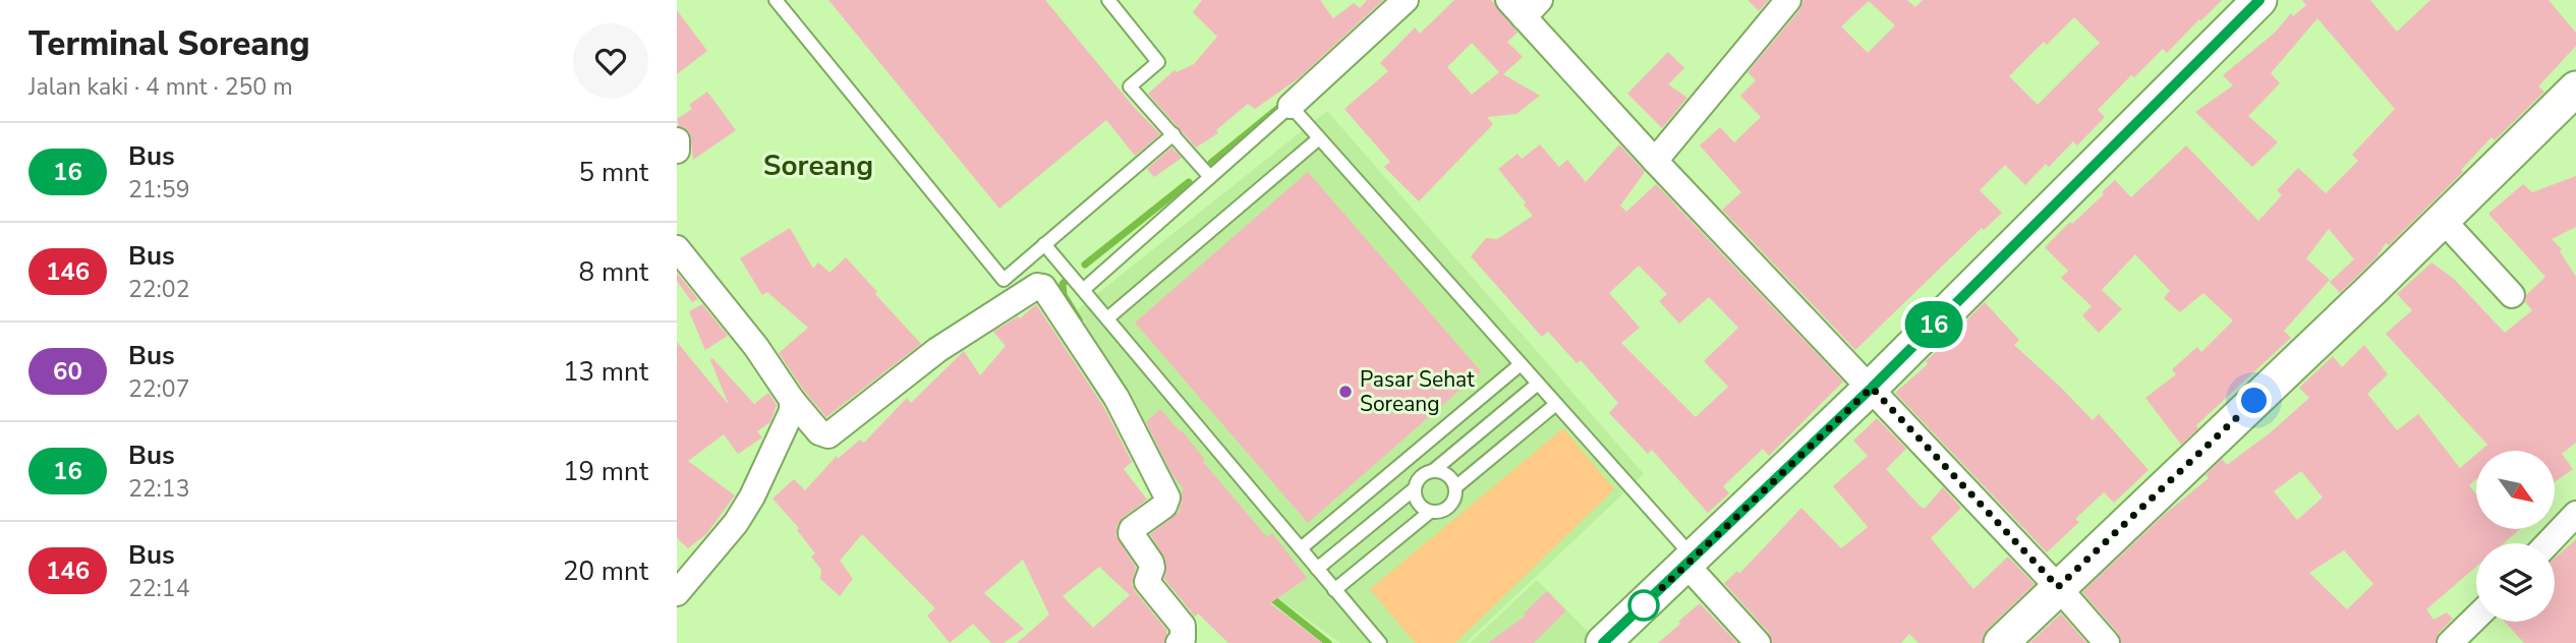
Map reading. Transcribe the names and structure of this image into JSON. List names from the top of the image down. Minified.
{"districts":["Soreang"],"places":["Pasar Sehat Soreang"],"lines":["bus line 16"],"north":"bottom right","page":{"heading":["Terminal Soreang","Jalan kaki · 4 mnt · 250 m"],"on_map":"16","list":[{"mark":"16","name":"Bus","note":"21:59","value":"5 mnt"},{"mark":"146","name":"Bus","note":"22:02","value":"8 mnt"},{"mark":"60","name":"Bus","note":"22:07","value":"13 mnt"},{"mark":"16","name":"Bus","note":"22:13","value":"19 mnt"},{"mark":"146","name":"Bus","note":"22:14","value":"20 mnt"}]}}
